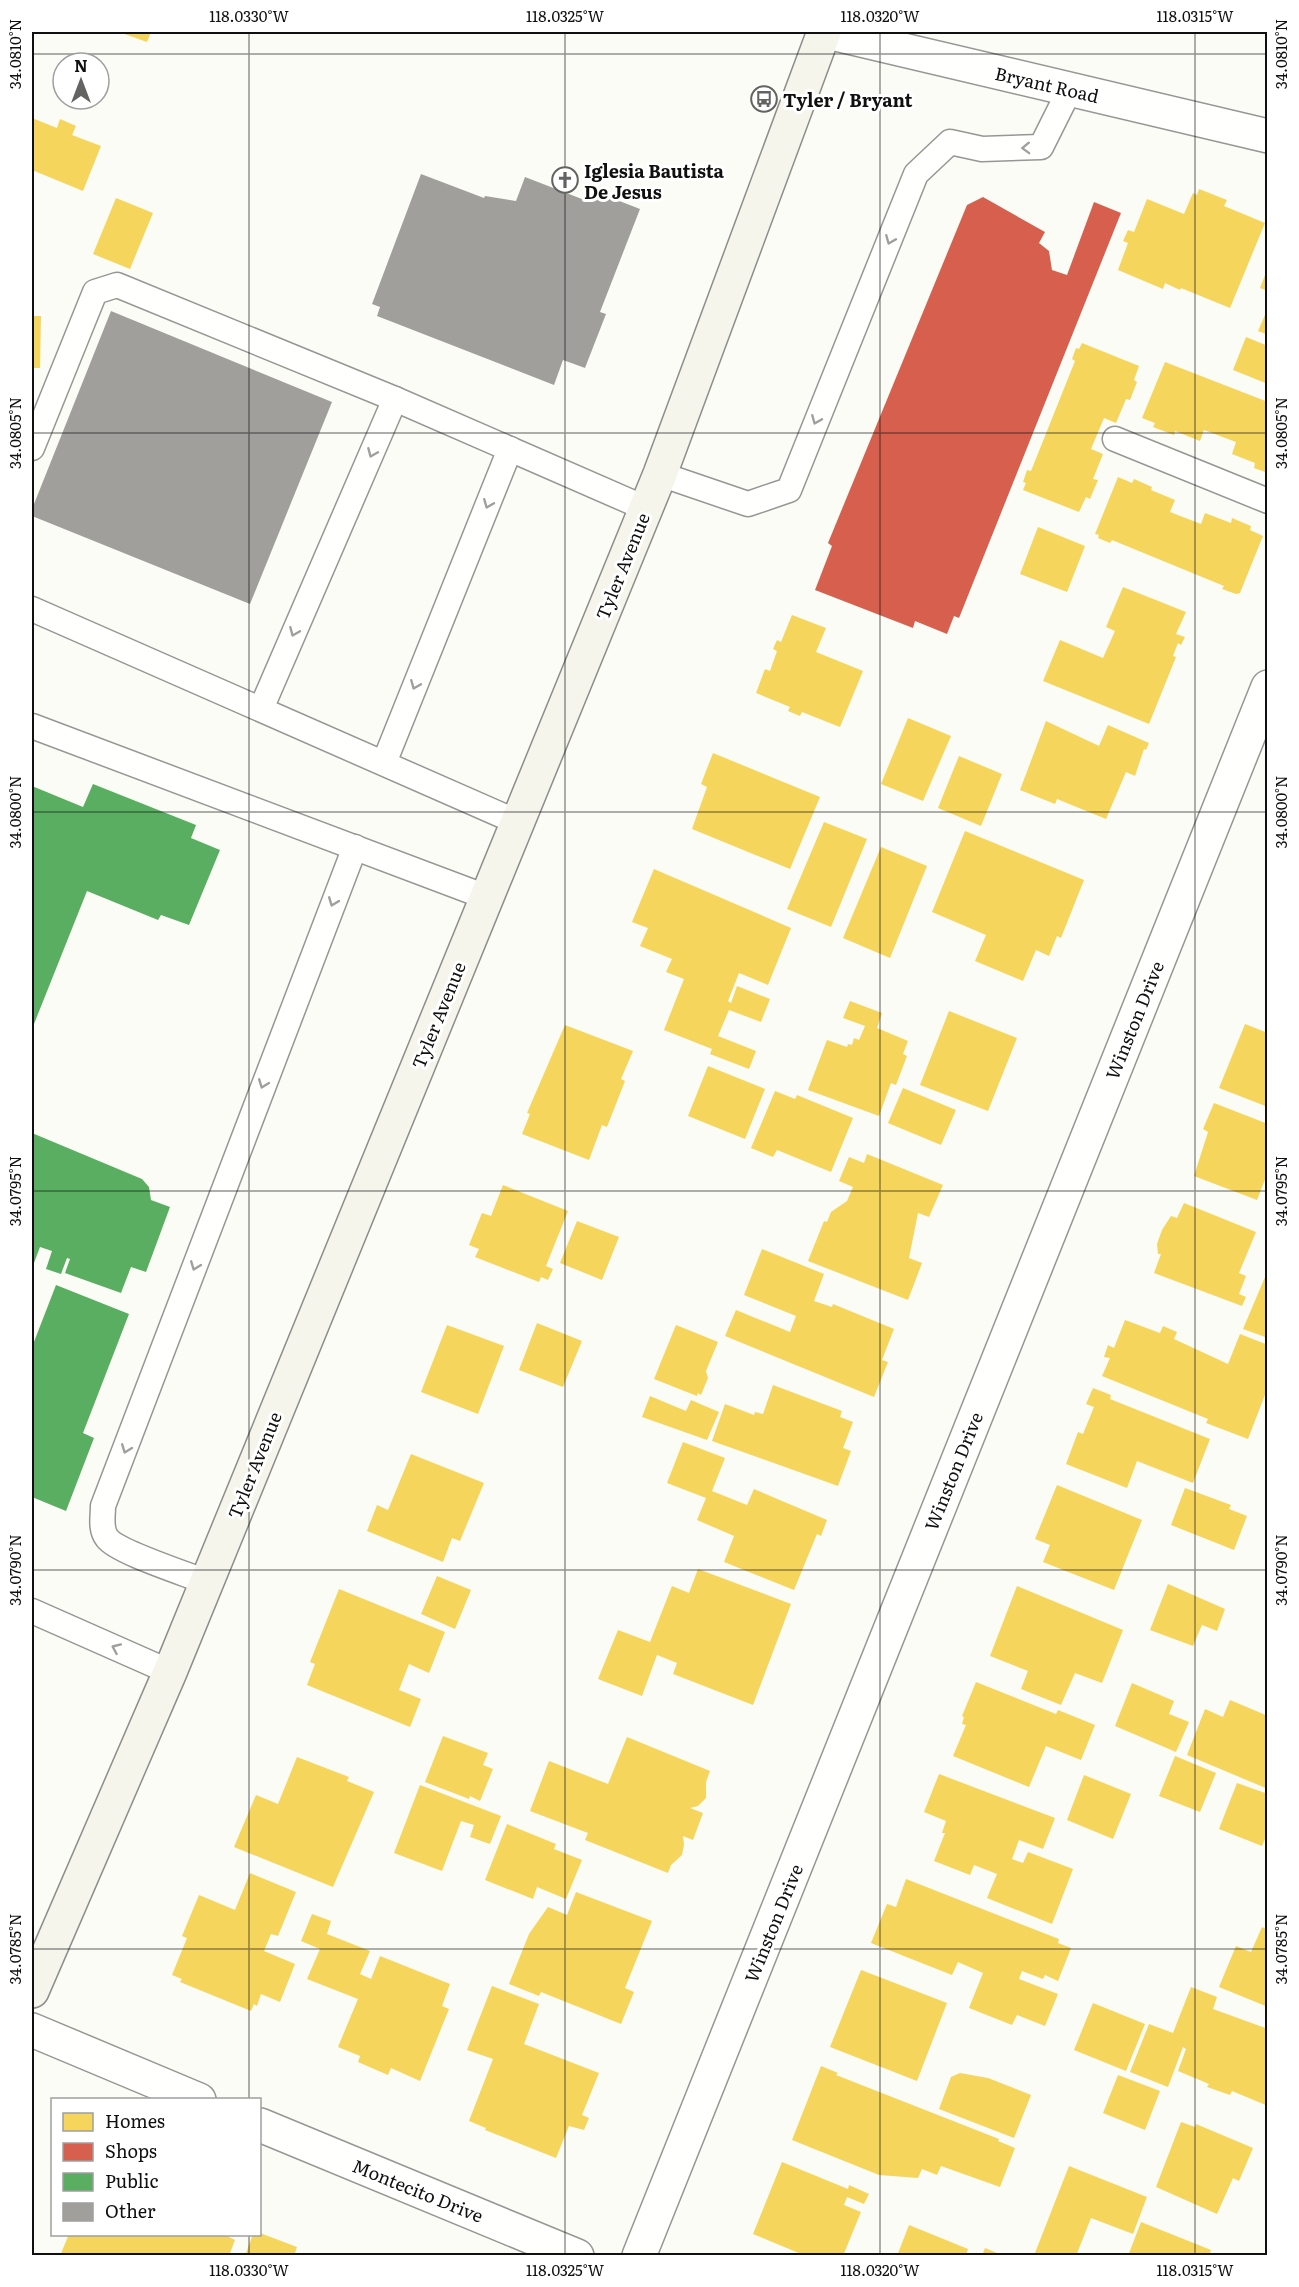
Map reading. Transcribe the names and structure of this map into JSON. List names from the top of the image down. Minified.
{"streets":{"main road":["Tyler Avenue"],"street":["Bryant Road","Winston Drive","Montecito Drive"]},"crossings":[["Bryant Road","Tyler Avenue"]],"places":{"bus stop":["Tyler / Bryant"],"church":["Iglesia Bautista De Jesus"]},"legend":["Homes","Shops","Public","Other"],"north":"top","coordinates":["118.0330°W","118.0325°W","118.0320°W","118.0315°W","34.0810°N","34.0805°N","34.0800°N","34.0795°N","34.0790°N","34.0785°N"]}
